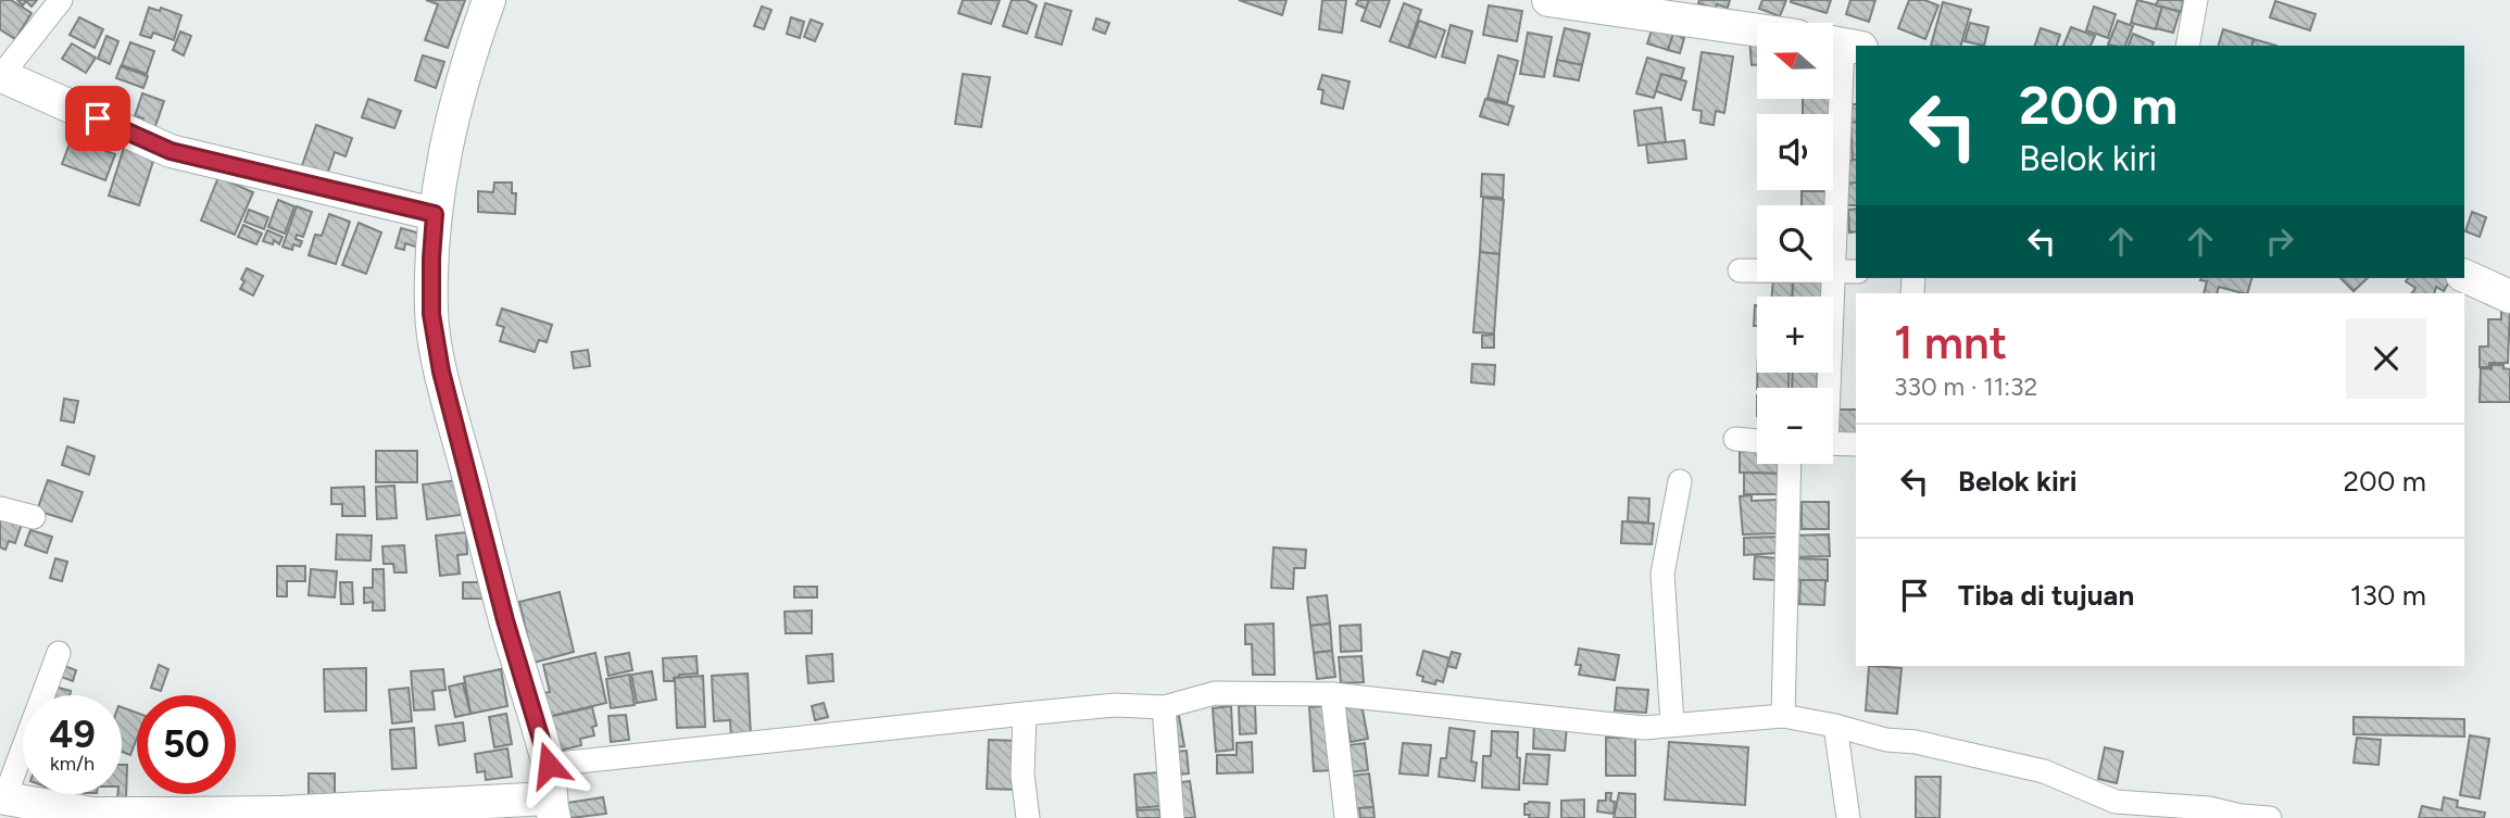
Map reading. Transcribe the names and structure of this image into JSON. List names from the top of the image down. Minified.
{"north":"left","page":{"map_buttons":["+","−"],"turn":["200 m","Belok kiri"],"heading":["1 mnt","330 m · 11:32"],"list":[{"name":"Belok kiri","value":"200 m"},{"name":"Tiba di tujuan","value":"130 m"}],"speed":"49 km/h","limit":"50"}}
